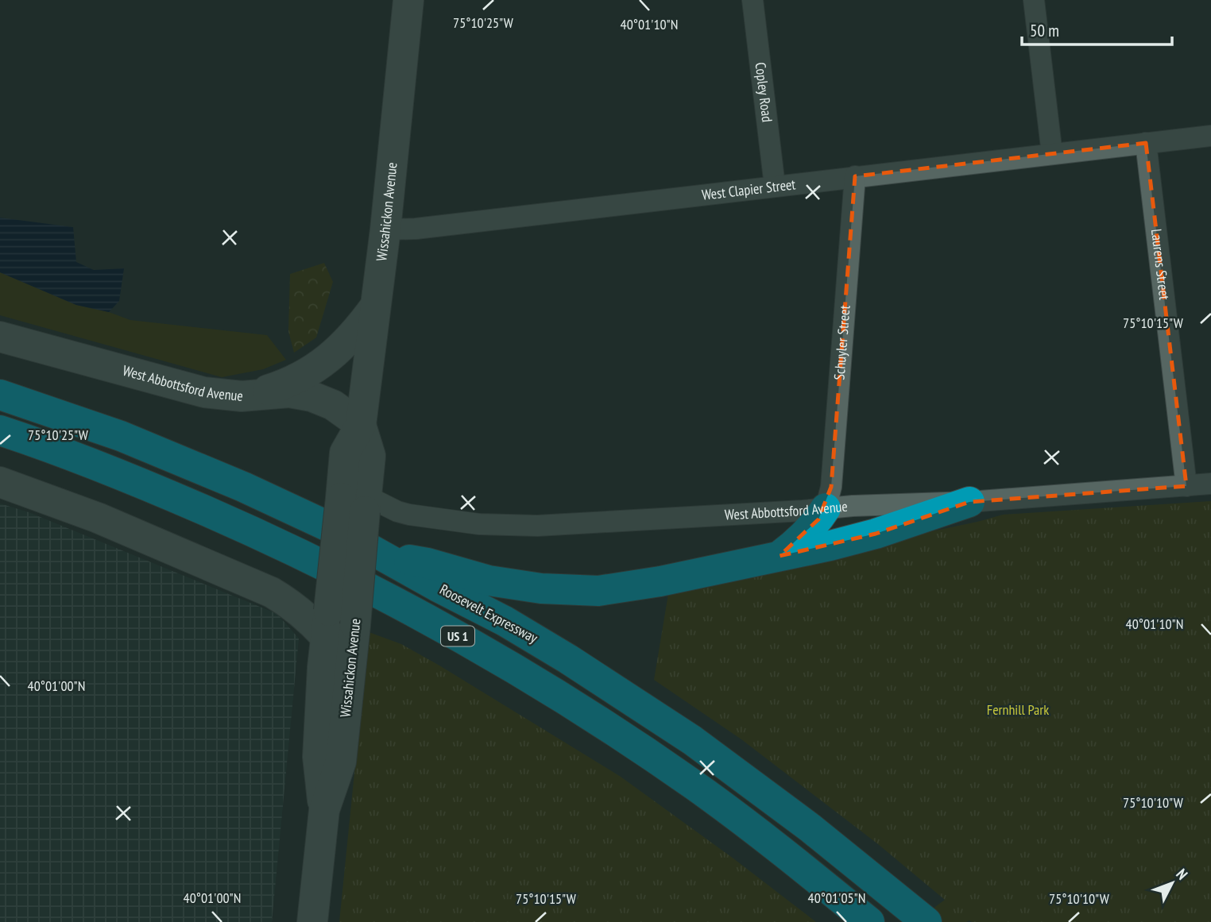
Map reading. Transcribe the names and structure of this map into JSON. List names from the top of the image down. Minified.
{"streets":{"highway":["Roosevelt Expressway","US 1"],"street":["Copley Road","West Clapier Street","Wissahickon Avenue","Laurens Street","Schuyler Street","West Abbottsford Avenue"]},"crossings":[["Copley Road","West Clapier Street"],["West Clapier Street","Wissahickon Avenue"],["West Clapier Street","Laurens Street"],["West Clapier Street","Schuyler Street"],["Wissahickon Avenue","West Abbottsford Avenue"],["Laurens Street","West Abbottsford Avenue"],["Schuyler Street","West Abbottsford Avenue"]],"parks":["Fernhill Park"],"scale_bar":"50 m","north":"top right","coordinates":["75°10'25\"W","40°01'10\"N","75°10'15\"W","40°01'00\"N","75°10'10\"W","40°01'05\"N"]}
